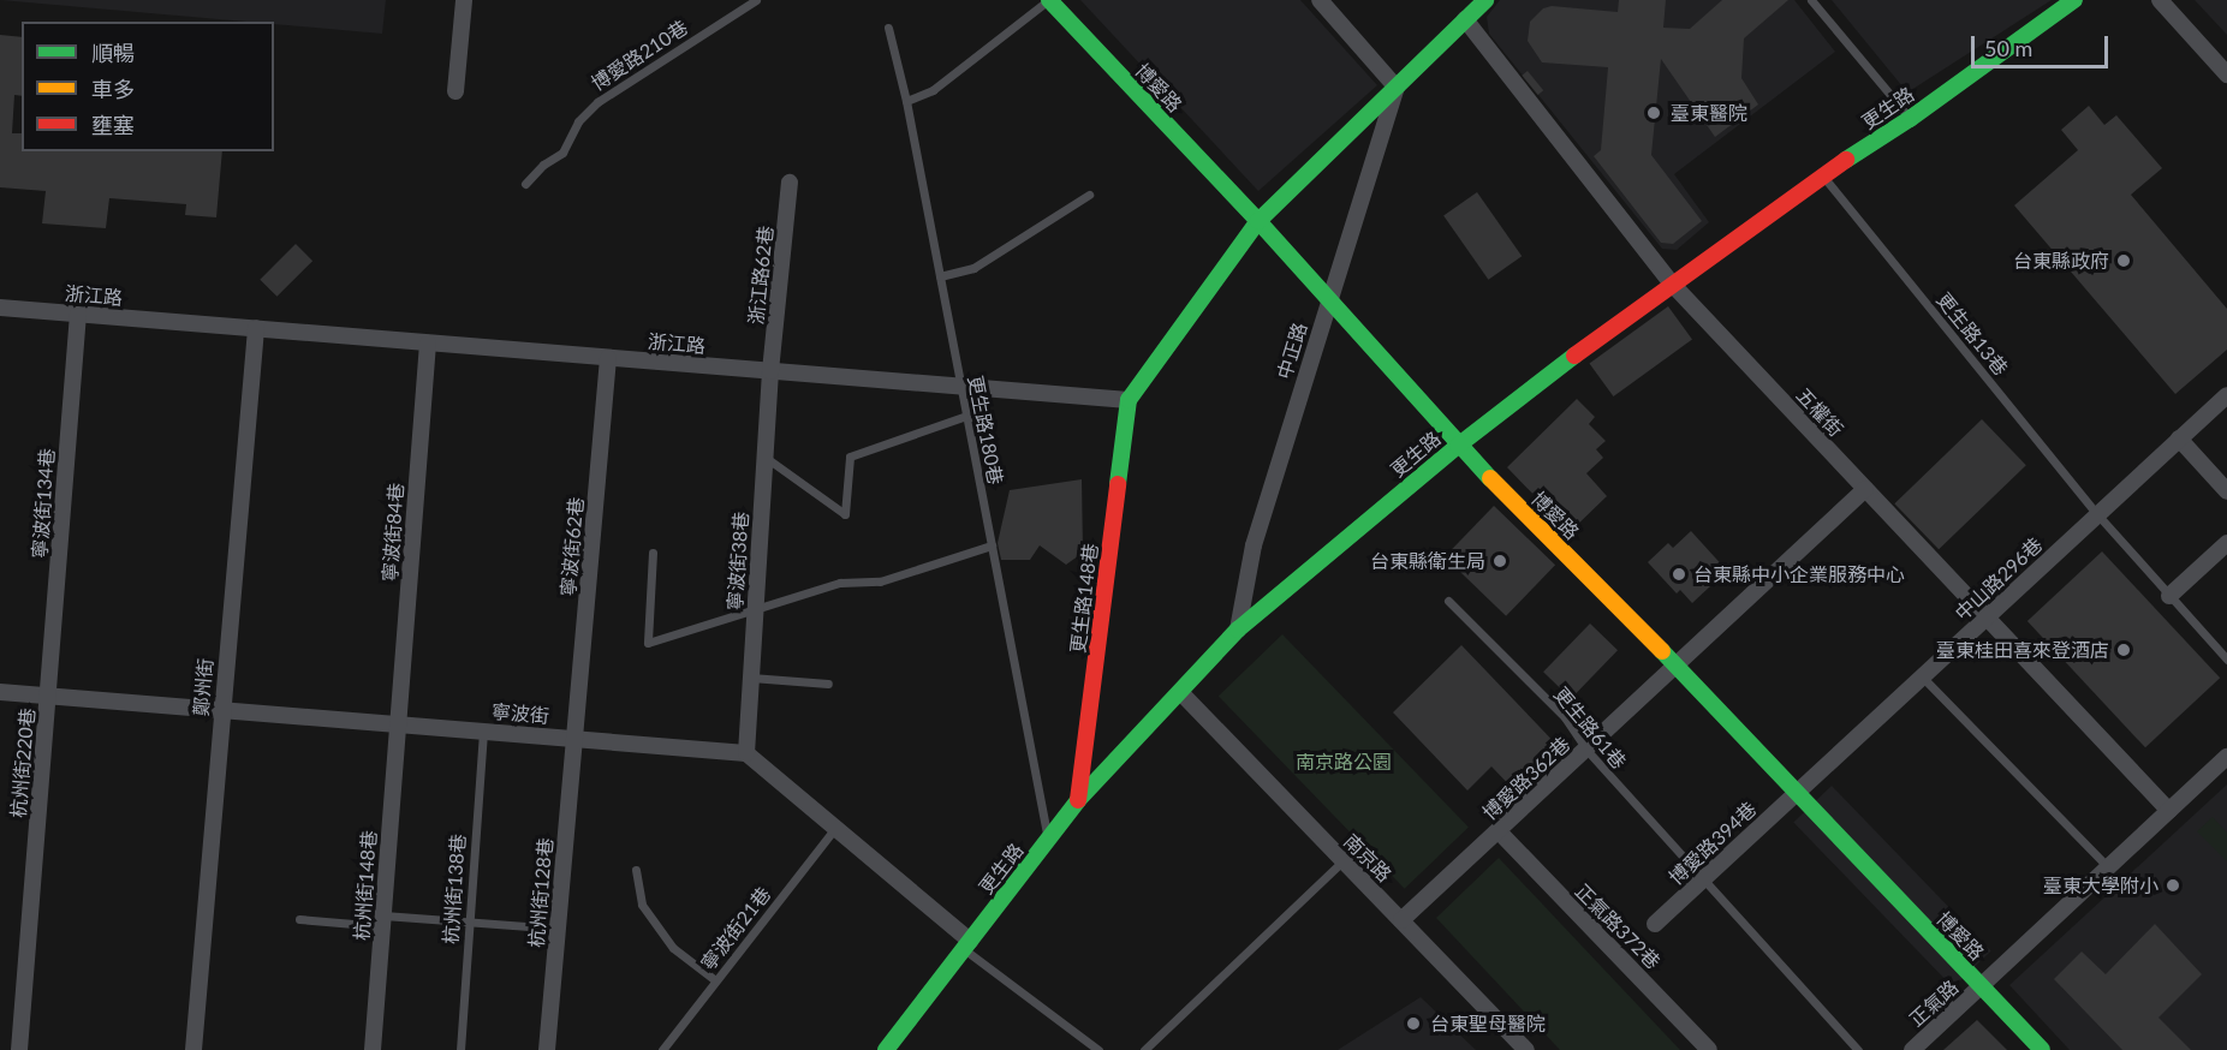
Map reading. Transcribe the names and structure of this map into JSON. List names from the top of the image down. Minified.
{"streets":{"street":["博愛路","更生路","浙江路62巷","浙江路","中正路","五權街","寧波街134巷","寧波街84巷","寧波街62巷","寧波街38巷","中山路296巷","更生路148巷","鄭州街","寧波街","杭州街220巷","博愛路362巷","博愛路394巷","南京路","杭州街148巷","杭州街128巷","正氣路372巷","正氣路"],"lane":["博愛路210巷","更生路13巷","更生路180巷","更生路61巷","杭州街138巷","寧波街21巷"]},"crossings":[["博愛路","更生路"],["博愛路","中正路"],["博愛路","中山路296巷"],["博愛路","博愛路362巷"],["博愛路","博愛路394巷"],["博愛路","正氣路"],["更生路","更生路13巷"],["更生路","中正路"],["更生路","五權街"],["更生路","更生路180巷"],["更生路","更生路148巷"],["更生路","南京路"],["浙江路62巷","浙江路"],["浙江路62巷","寧波街38巷"],["浙江路","更生路180巷"],["浙江路","寧波街134巷"],["浙江路","寧波街84巷"],["浙江路","寧波街62巷"],["浙江路","寧波街38巷"],["浙江路","更生路148巷"],["浙江路","鄭州街"],["更生路13巷","中山路296巷"],["中正路","五權街"],["五權街","中山路296巷"],["五權街","博愛路362巷"],["五權街","正氣路"],["寧波街134巷","寧波街"],["寧波街134巷","杭州街220巷"],["寧波街84巷","寧波街"],["寧波街84巷","杭州街148巷"],["寧波街62巷","寧波街"],["寧波街62巷","杭州街128巷"],["寧波街38巷","寧波街"],["中山路296巷","博愛路394巷"],["鄭州街","寧波街"],["寧波街","杭州街220巷"],["寧波街","杭州街148巷"],["寧波街","杭州街138巷"],["寧波街","杭州街128巷"],["更生路61巷","博愛路362巷"],["更生路61巷","博愛路394巷"],["博愛路362巷","南京路"],["博愛路362巷","正氣路372巷"]],"parks":["南京路公園"],"places":["臺東醫院","台東縣政府","台東縣衛生局","台東縣中小企業服務中心","臺東桂田喜來登酒店","臺東大學附小","台東聖母醫院"],"legend":["順暢","車多","壅塞"],"scale_bar":"50 m"}
